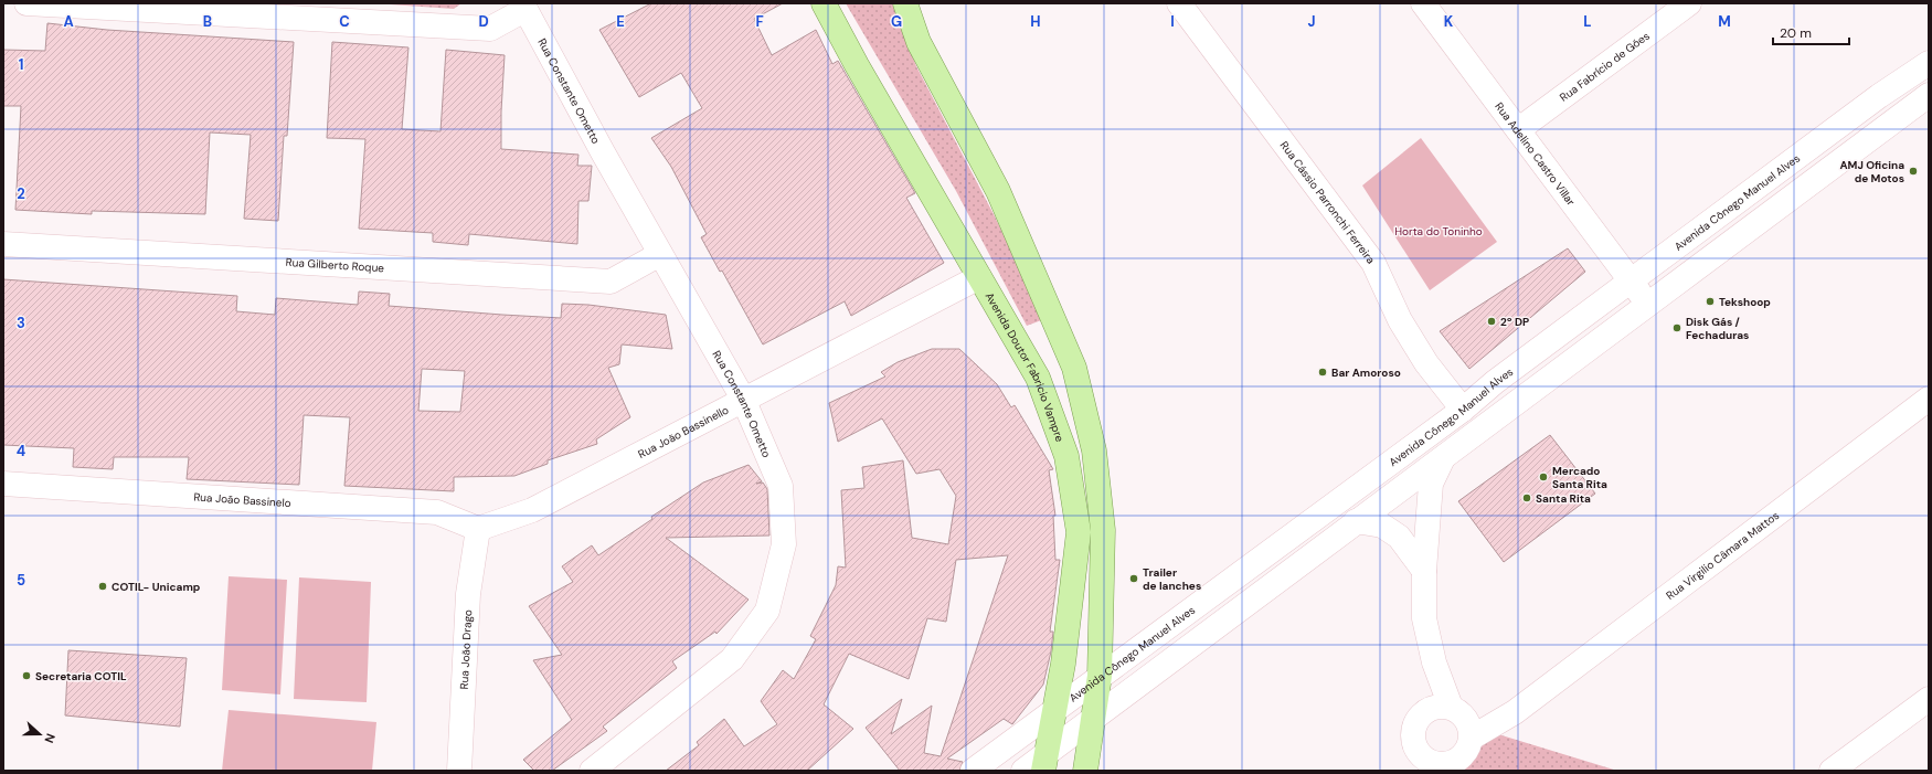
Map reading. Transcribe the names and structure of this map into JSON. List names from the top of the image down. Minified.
{"streets":{"main road":["Avenida Doutor Fabricio Vampre"],"street":["Rua Fabrício de Góes","Rua Constante Ometto","Rua Adelino Castro Villar","Rua Cássio Parronchi Ferreira","Avenida Cônego Manuel Alves","Rua Gilberto Roque","Rua João Bassinello","Rua João Bassinelo","Rua Virgilio Câmara Mattos","Rua João Drago"]},"crossings":[["Rua Fabrício de Góes","Rua Adelino Castro Villar"],["Rua Constante Ometto","Rua Gilberto Roque"],["Rua Constante Ometto","Rua João Bassinello"],["Rua Adelino Castro Villar","Avenida Cônego Manuel Alves"],["Rua Cássio Parronchi Ferreira","Avenida Cônego Manuel Alves"],["Avenida Cônego Manuel Alves","Avenida Doutor Fabricio Vampre"],["Avenida Doutor Fabricio Vampre","Rua João Bassinello"],["Rua João Bassinello","Rua João Bassinelo"],["Rua João Bassinello","Rua João Drago"],["Rua João Bassinelo","Rua João Drago"]],"parks":["Horta do Toninho"],"places":["AMJ Oficina de Motos","Tekshoop","2º DP","Disk Gás / Fechaduras","Bar Amoroso","Mercado Santa Rita","Santa Rita","Trailer de lanches","COTIL- Unicamp","Secretaria COTIL"],"scale_bar":"20 m","north":"right","grid":{"columns":["A","B","C","D","E","F","G","H","I","J","K","L","M"],"rows":["1","2","3","4","5"]}}
